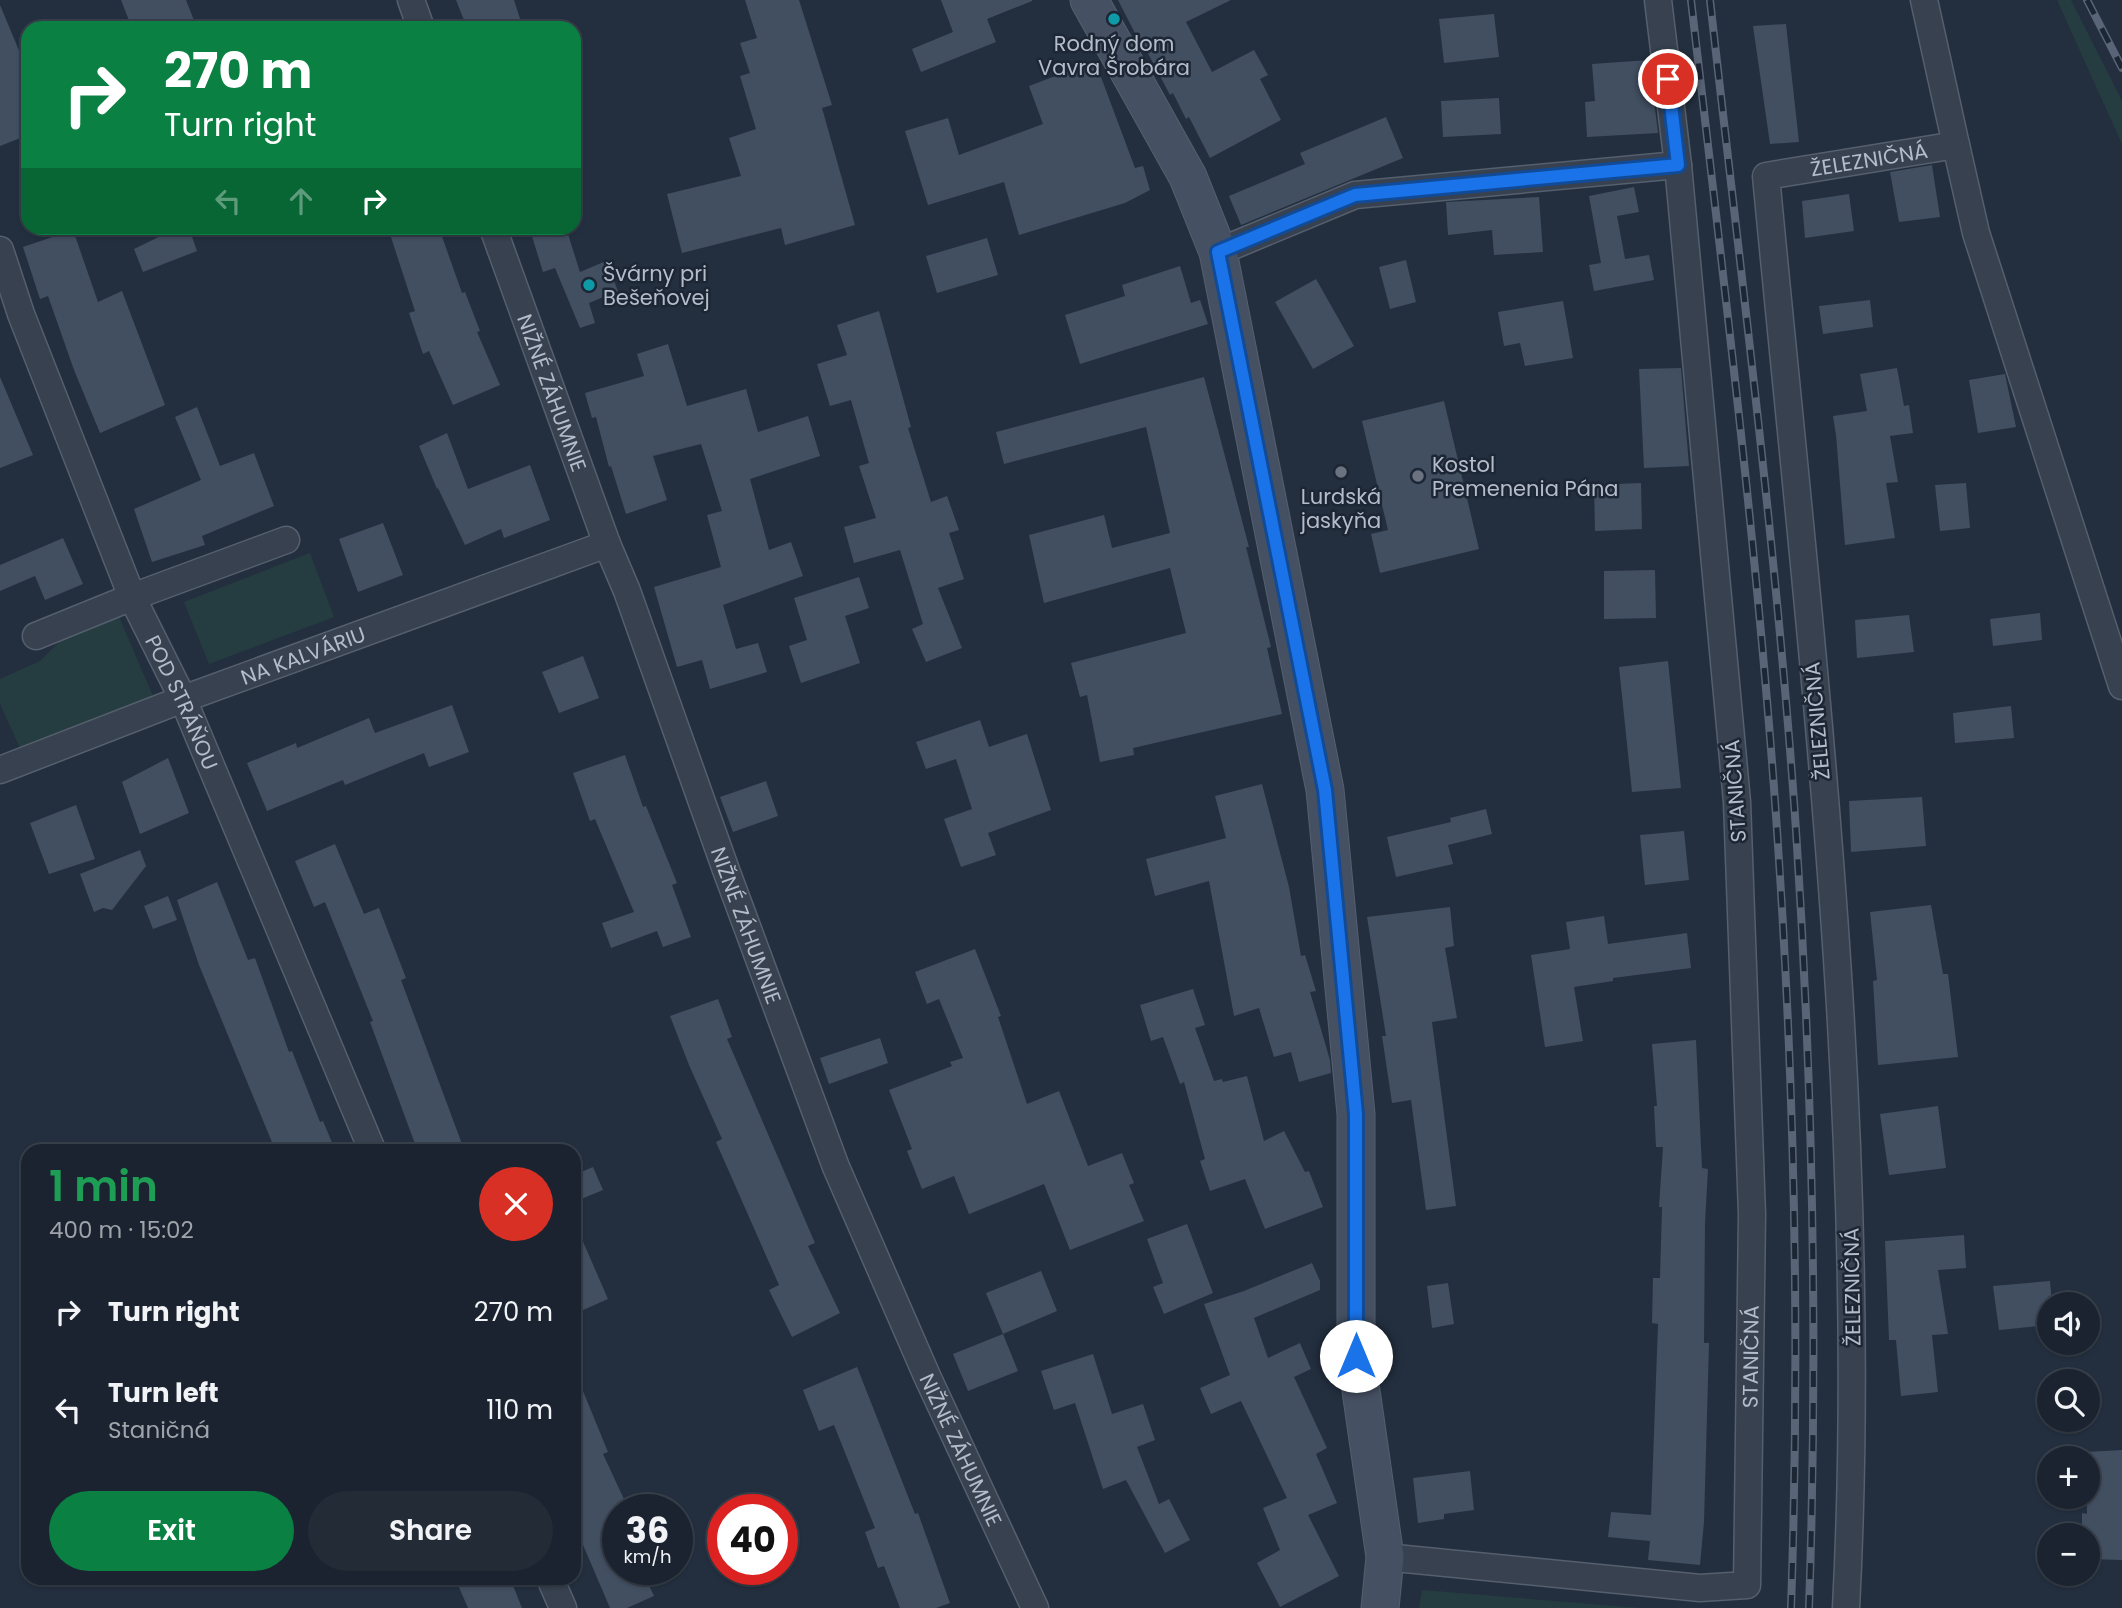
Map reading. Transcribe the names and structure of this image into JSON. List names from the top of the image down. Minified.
{"streets":{"street":["ŽELEZNIČNÁ","NIŽNÉ ZÁHUMNIE","NA KALVÁRIU","POD STRÁŇOU","STANIČNÁ"]},"crossings":[["NIŽNÉ ZÁHUMNIE","NA KALVÁRIU"],["NA KALVÁRIU","POD STRÁŇOU"]],"places":["Rodný dom Vavra Šrobára","Švárny pri Bešeňovej","Lurdská jaskyňa","Kostol Premenenia Pána"],"page":{"turn":["270 m","Turn right"],"heading":["1 min","400 m · 15:02"],"list":[{"name":"Turn right","value":"270 m"},{"name":"Turn left","note":"Staničná","value":"110 m"}],"map_buttons":["+","−"],"buttons":["Exit","Share"],"speed":"36 km/h","limit":"40"}}
